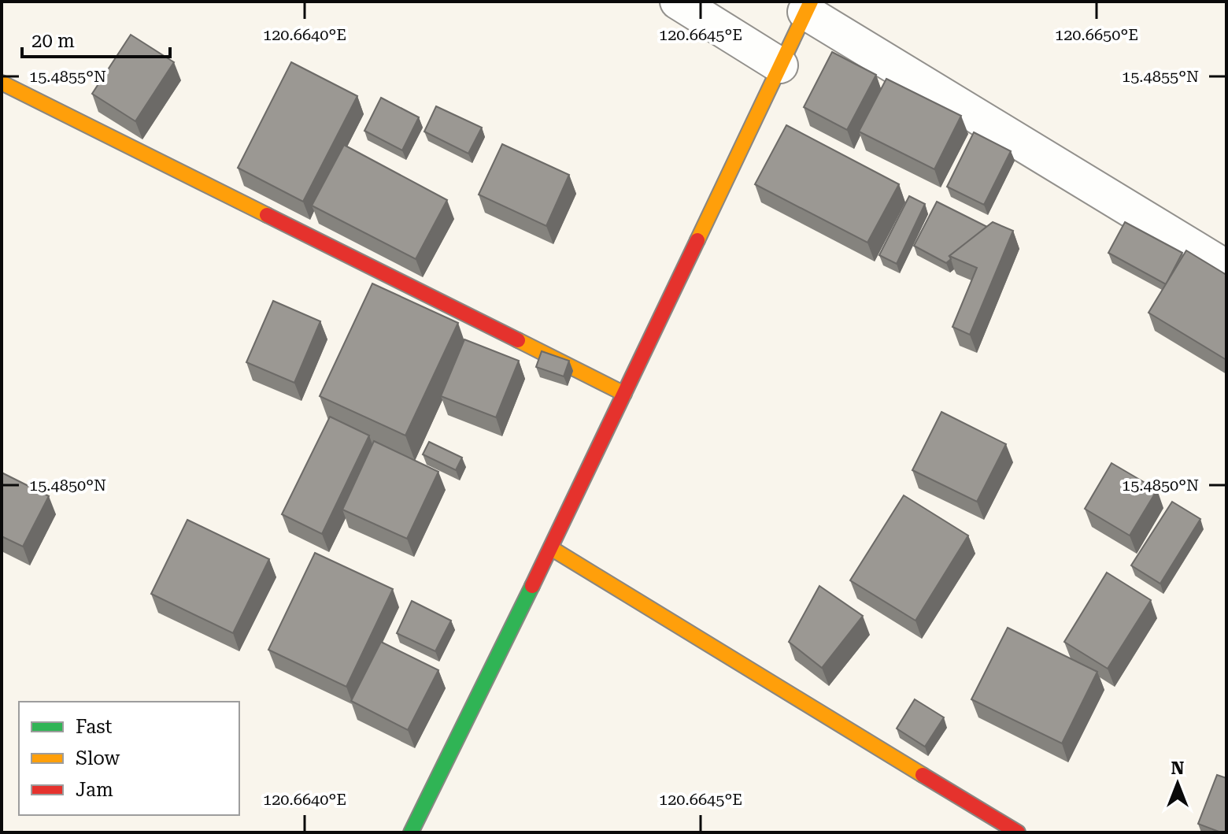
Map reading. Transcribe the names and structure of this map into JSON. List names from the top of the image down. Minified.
{"legend":["Fast","Slow","Jam"],"scale_bar":"20 m","north":"top","coordinates":["120.6640°E","120.6645°E","120.6650°E","15.4855°N","15.4850°N"]}
